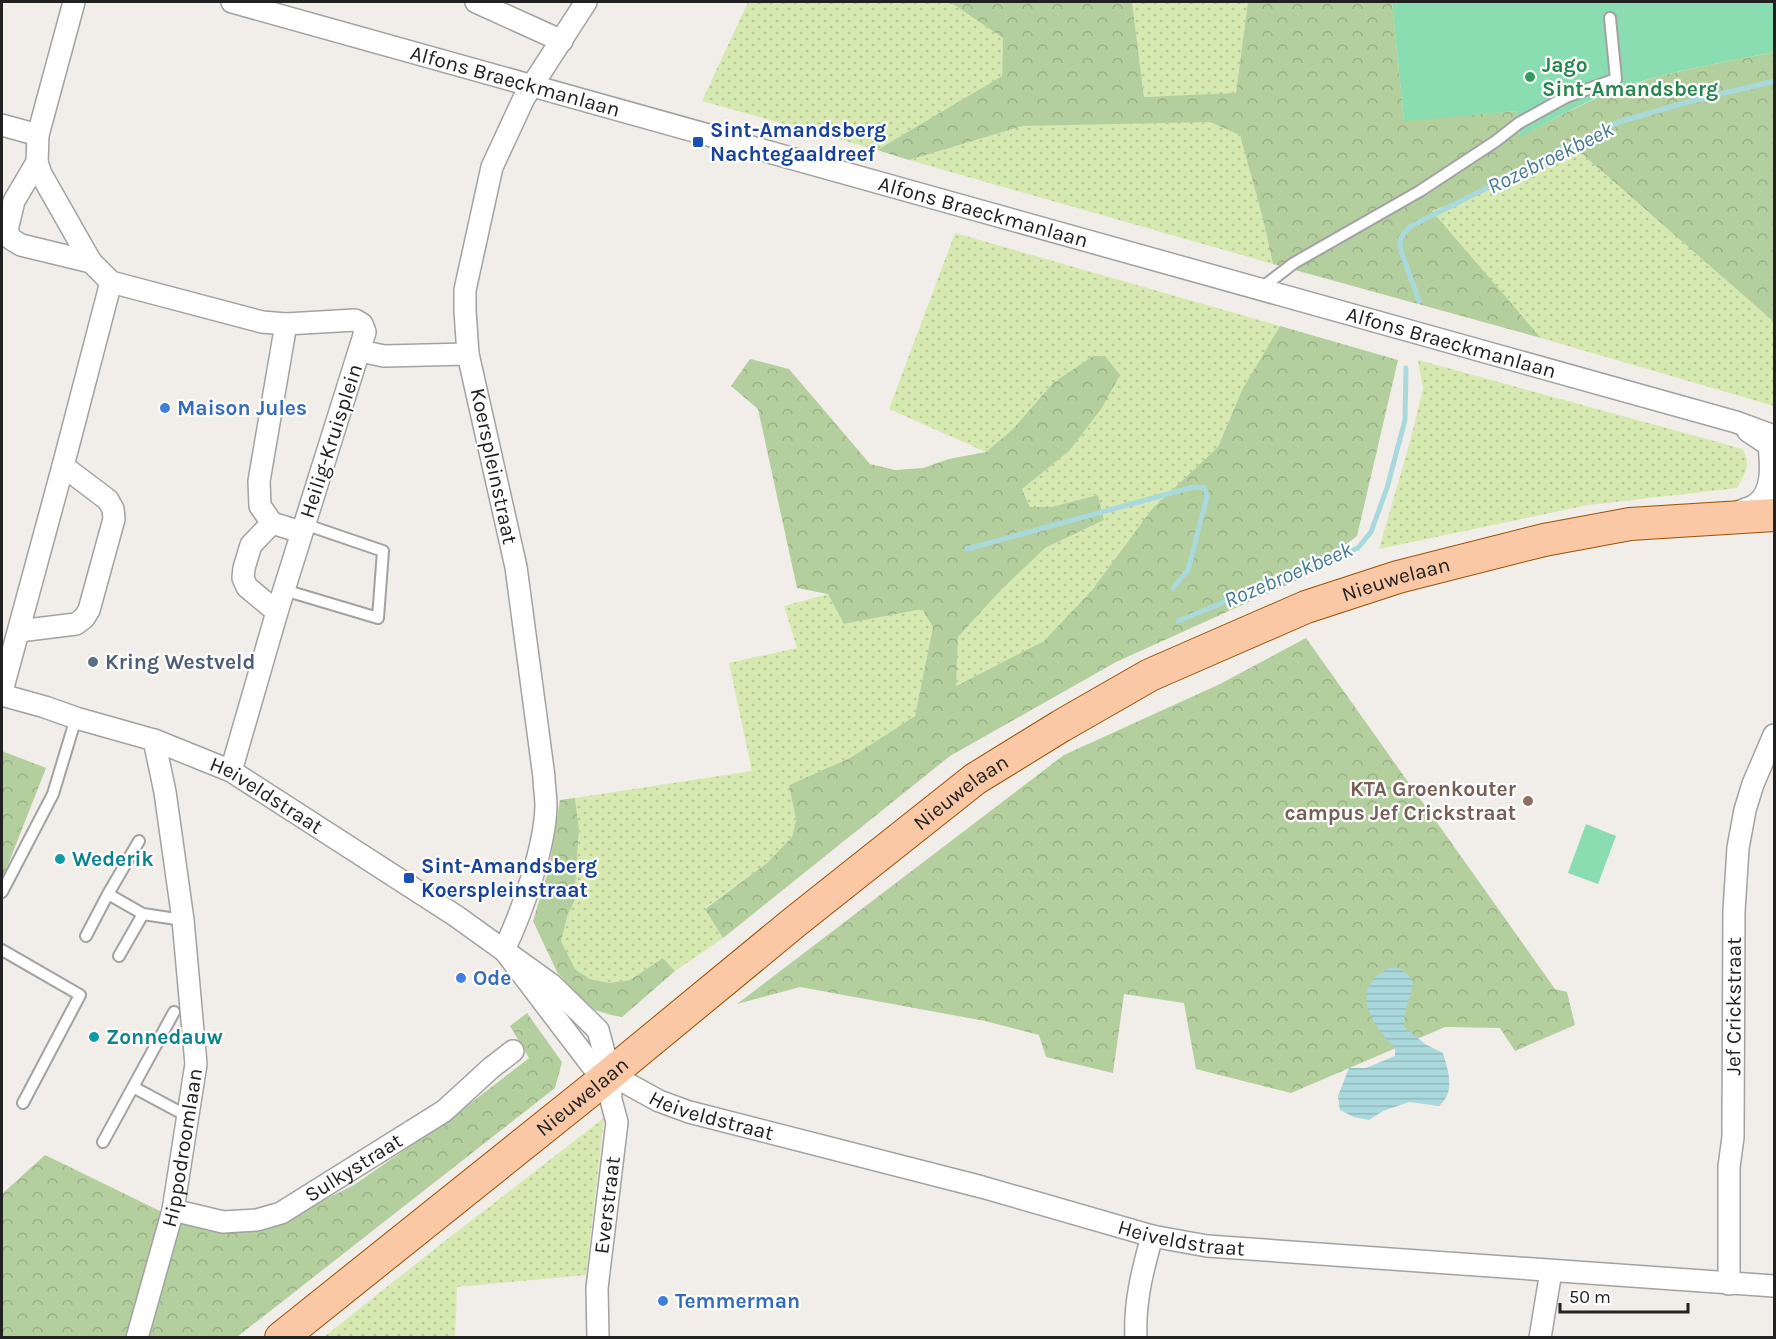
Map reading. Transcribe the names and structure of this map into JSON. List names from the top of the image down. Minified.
{"streets":{"main road":["Nieuwelaan"],"street":["Alfons Braeckmanlaan","Heilig-Kruisplein","Koerspleinstraat","Heiveldstraat","Jef Crickstraat","Hippodroomlaan","Sulkystraat","Everstraat"]},"crossings":[["Alfons Braeckmanlaan","Koerspleinstraat"],["Alfons Braeckmanlaan","Nieuwelaan"],["Heilig-Kruisplein","Heiveldstraat"],["Koerspleinstraat","Heiveldstraat"],["Nieuwelaan","Heiveldstraat"],["Nieuwelaan","Everstraat"],["Heiveldstraat","Jef Crickstraat"],["Heiveldstraat","Hippodroomlaan"],["Heiveldstraat","Everstraat"],["Hippodroomlaan","Sulkystraat"]],"water":["Rozebroekbeek"],"places":{"other":["Jago Sint-Amandsberg","Maison Jules","Kring Westveld","KTA Groenkouter campus Jef Crickstraat","Wederik","Ode","Zonnedauw","Temmerman"],"transit":["Sint-Amandsberg Nachtegaaldreef","Sint-Amandsberg Koerspleinstraat"]},"scale_bar":"50 m"}
